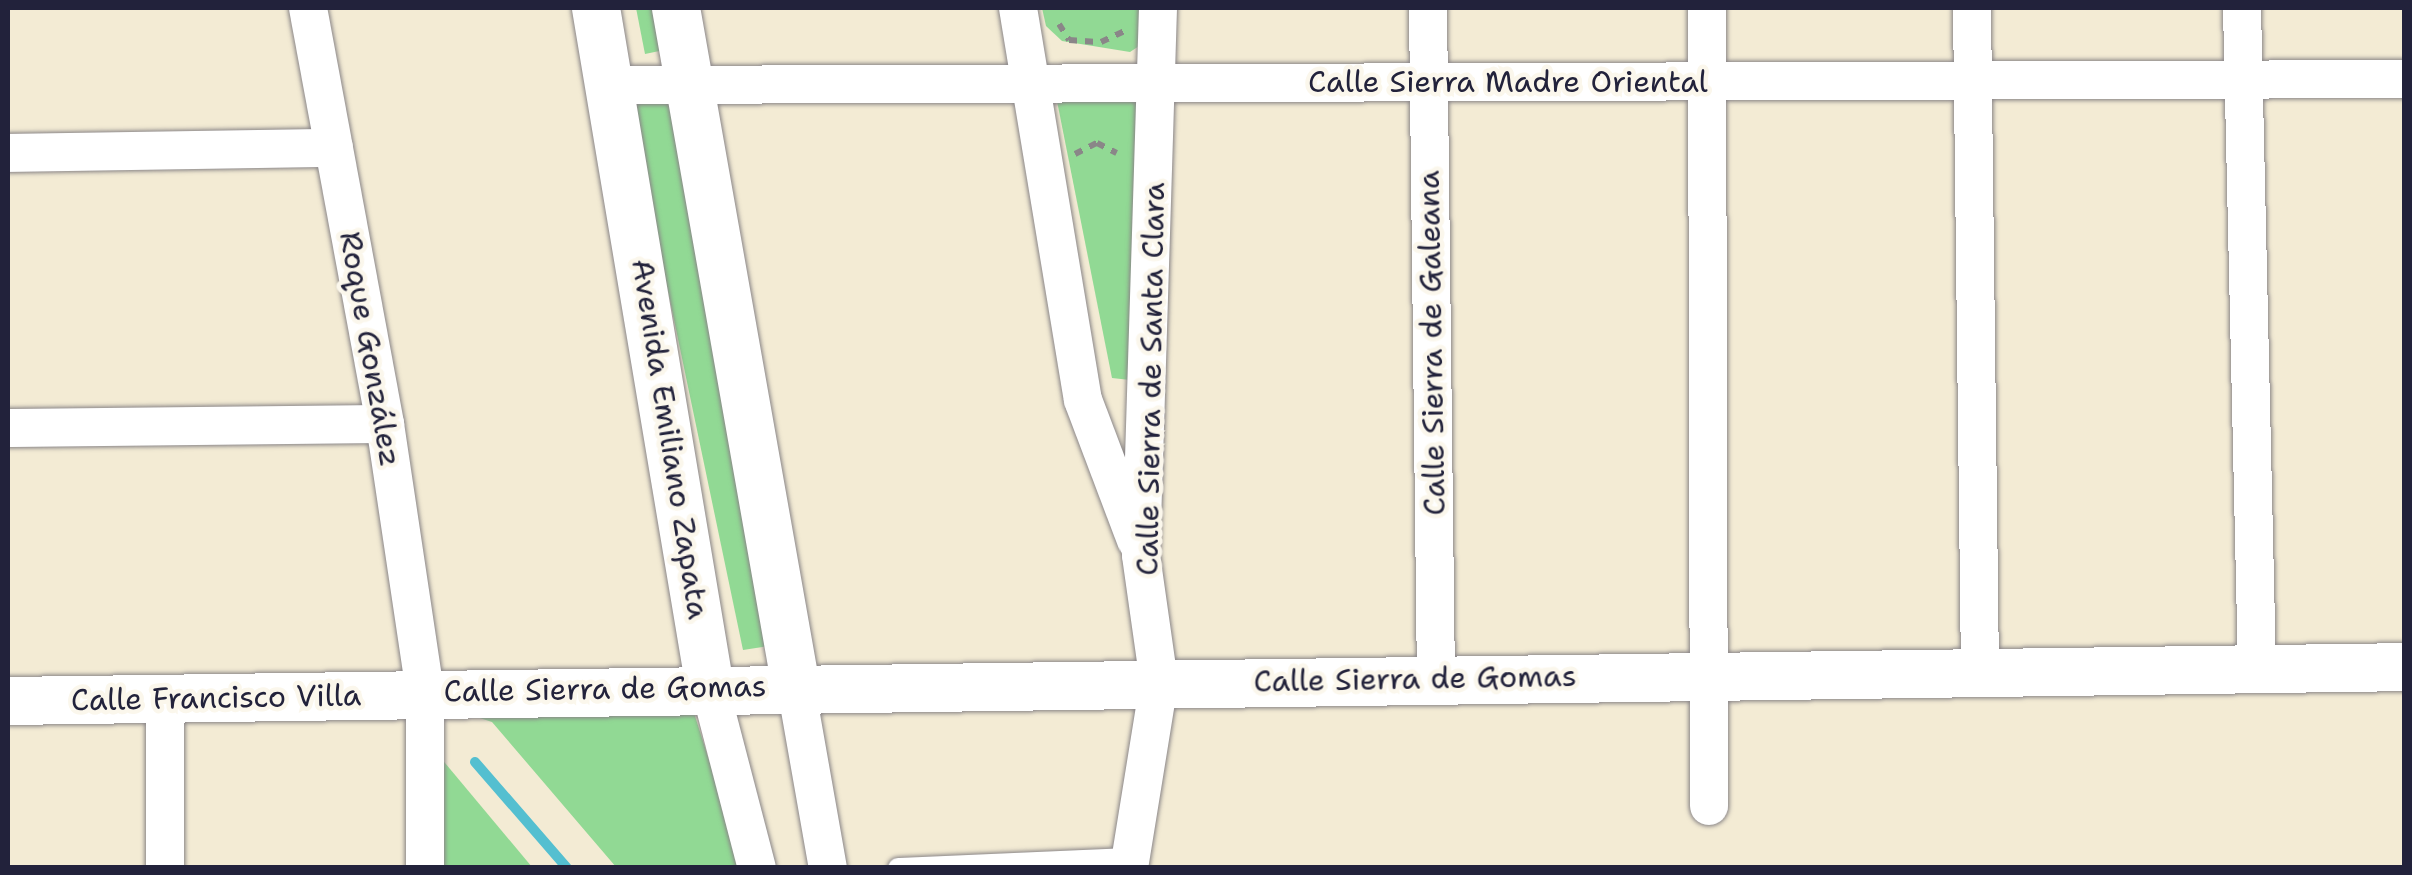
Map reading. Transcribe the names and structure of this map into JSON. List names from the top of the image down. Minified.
{"streets":{"street":["Calle Sierra Madre Oriental","Calle Sierra de Galeana","Roque González","Calle Sierra de Santa Clara","Avenida Emiliano Zapata","Calle Sierra de Gomas","Calle Francisco Villa"]},"crossings":[["Calle Sierra Madre Oriental","Calle Sierra de Galeana"],["Calle Sierra Madre Oriental","Calle Sierra de Santa Clara"],["Calle Sierra Madre Oriental","Avenida Emiliano Zapata"],["Calle Sierra de Galeana","Calle Sierra de Gomas"],["Roque González","Calle Sierra de Gomas"],["Roque González","Calle Francisco Villa"],["Calle Sierra de Santa Clara","Calle Sierra de Gomas"],["Avenida Emiliano Zapata","Calle Sierra de Gomas"],["Calle Sierra de Gomas","Calle Francisco Villa"]]}
